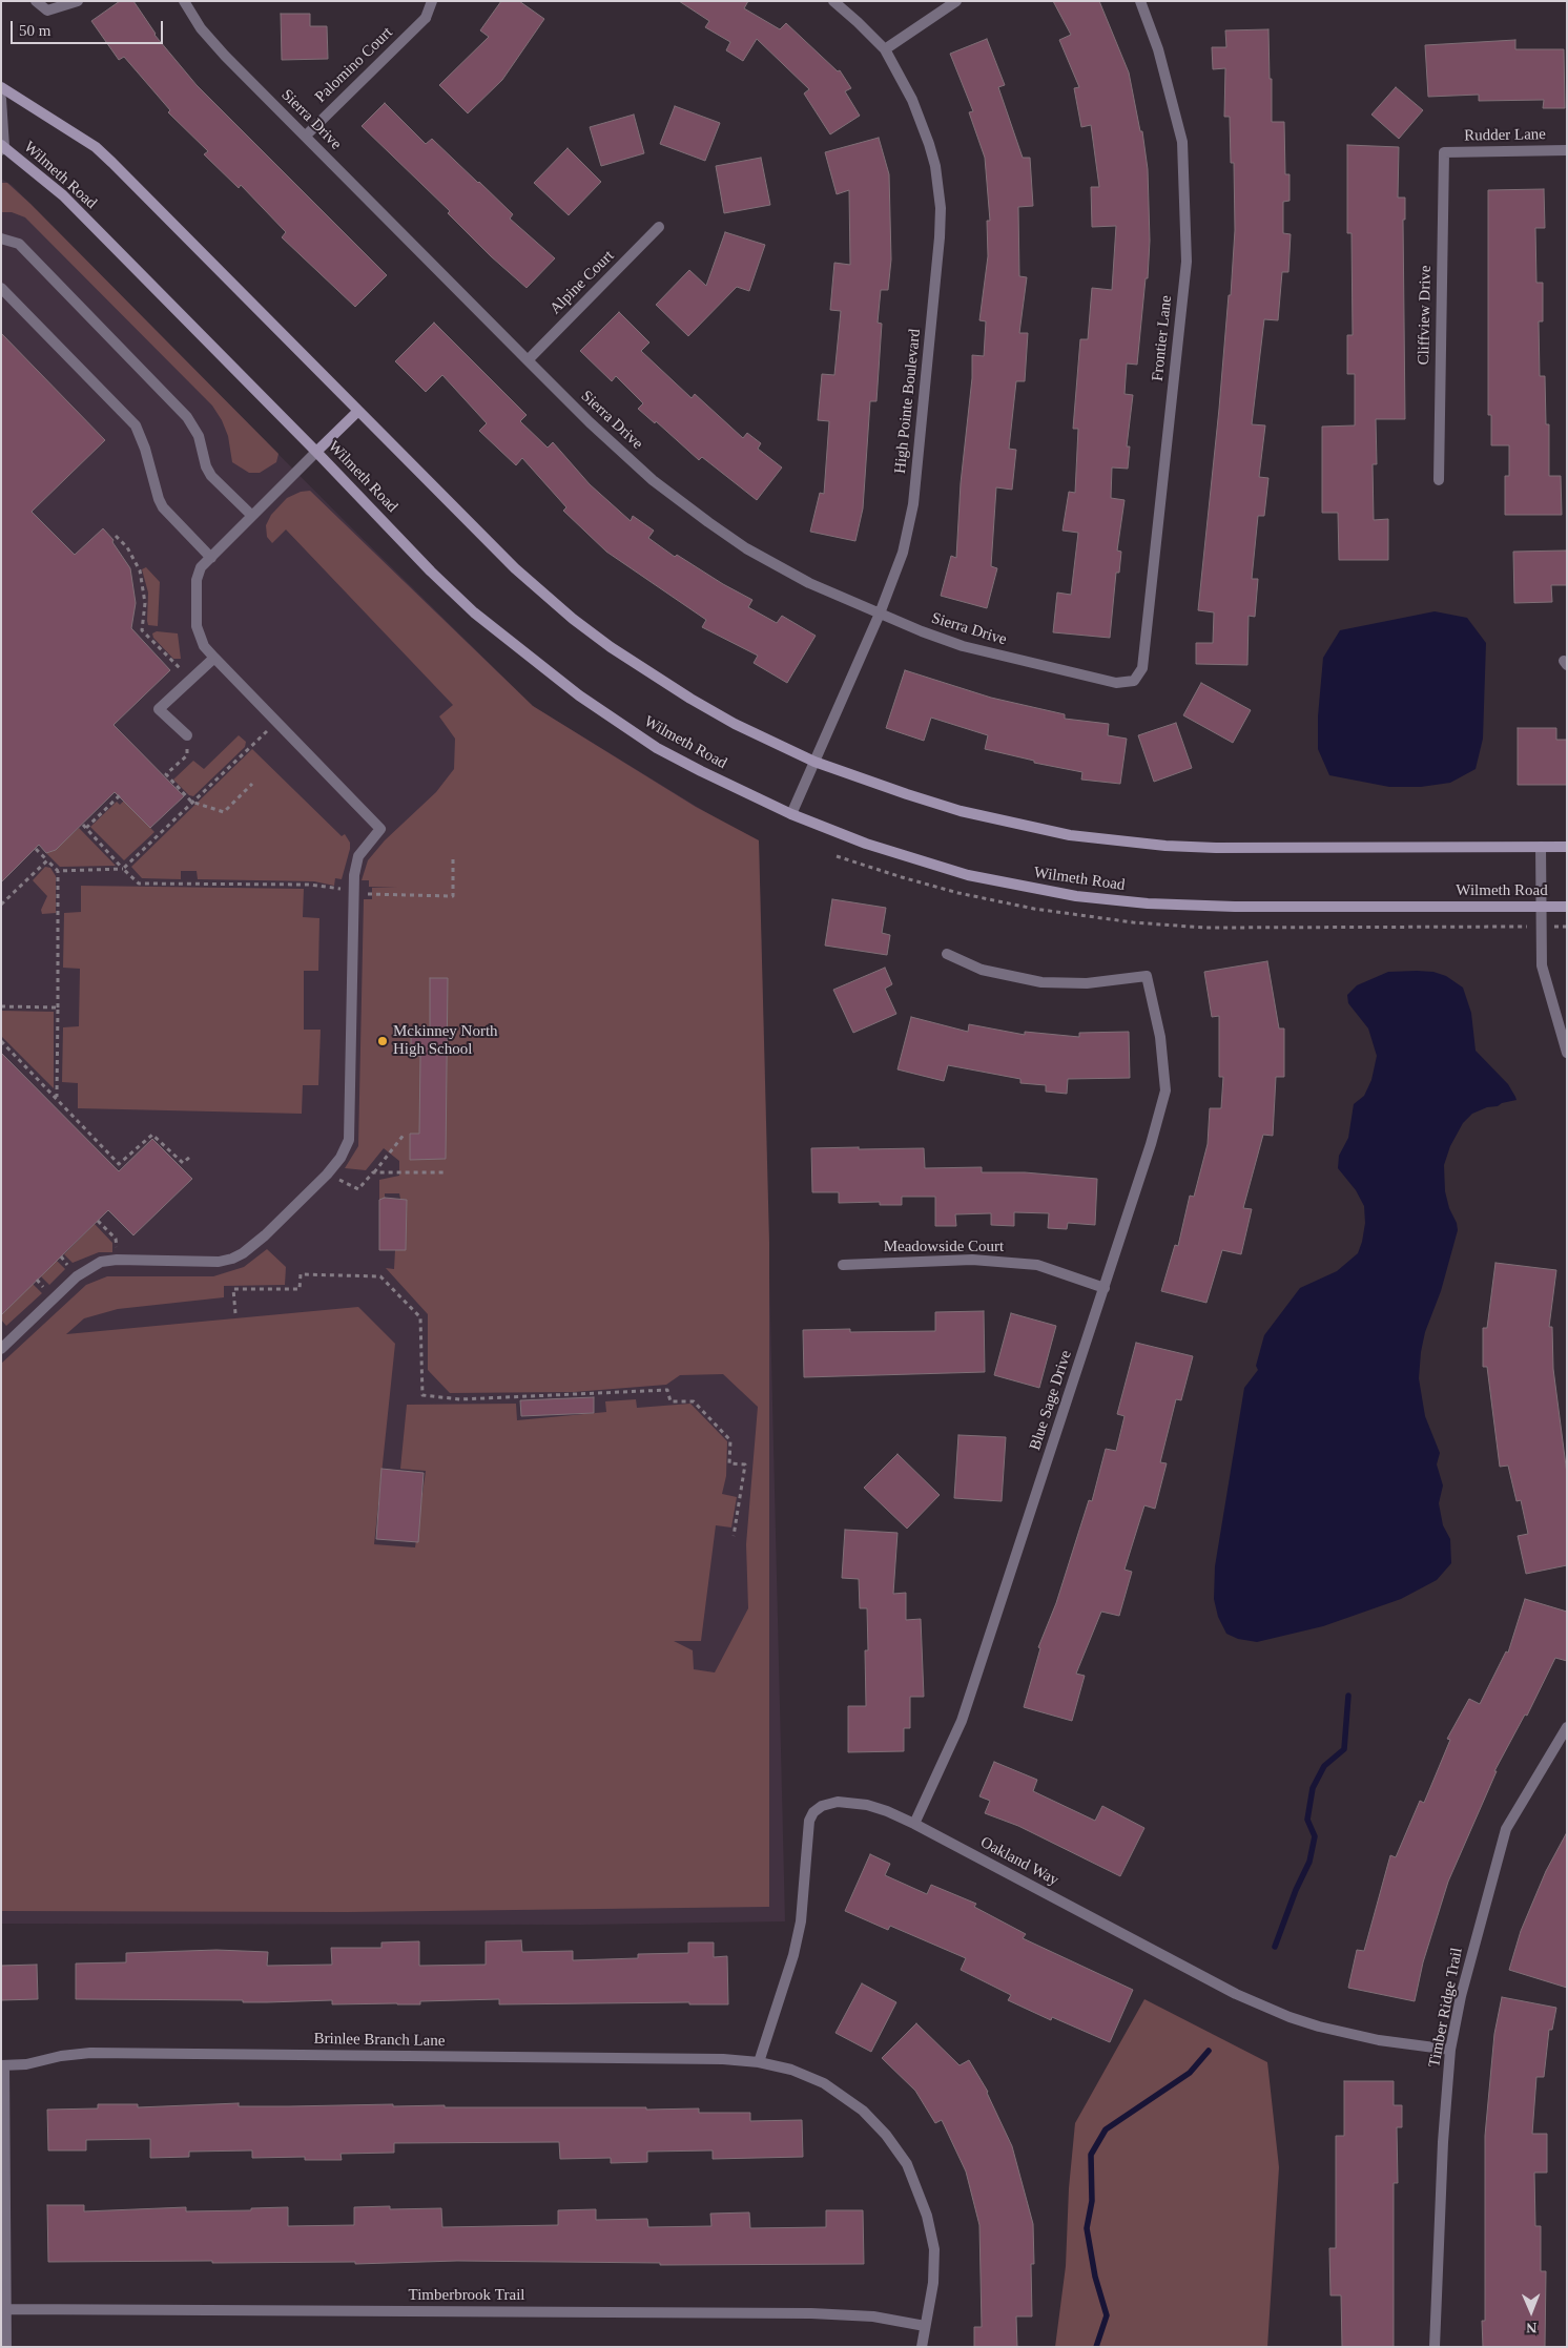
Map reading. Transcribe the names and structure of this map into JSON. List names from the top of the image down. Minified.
{"streets":{"main road":["Wilmeth Road"],"street":["Palomino Court","Sierra Drive","Rudder Lane","Alpine Court","Cliffview Drive","Frontier Lane","High Pointe Boulevard","Meadowside Court","Blue Sage Drive","Oakland Way","Timber Ridge Trail","Brinlee Branch Lane","Timberbrook Trail"]},"crossings":[["Palomino Court","Sierra Drive"],["Sierra Drive","Alpine Court"],["Sierra Drive","Frontier Lane"],["Sierra Drive","High Pointe Boulevard"],["Rudder Lane","Cliffview Drive"],["Wilmeth Road","High Pointe Boulevard"],["Meadowside Court","Blue Sage Drive"],["Blue Sage Drive","Oakland Way"],["Oakland Way","Timber Ridge Trail"],["Oakland Way","Brinlee Branch Lane"],["Brinlee Branch Lane","Timberbrook Trail"]],"places":["Mckinney North High School"],"scale_bar":"50 m","north":"bottom"}
